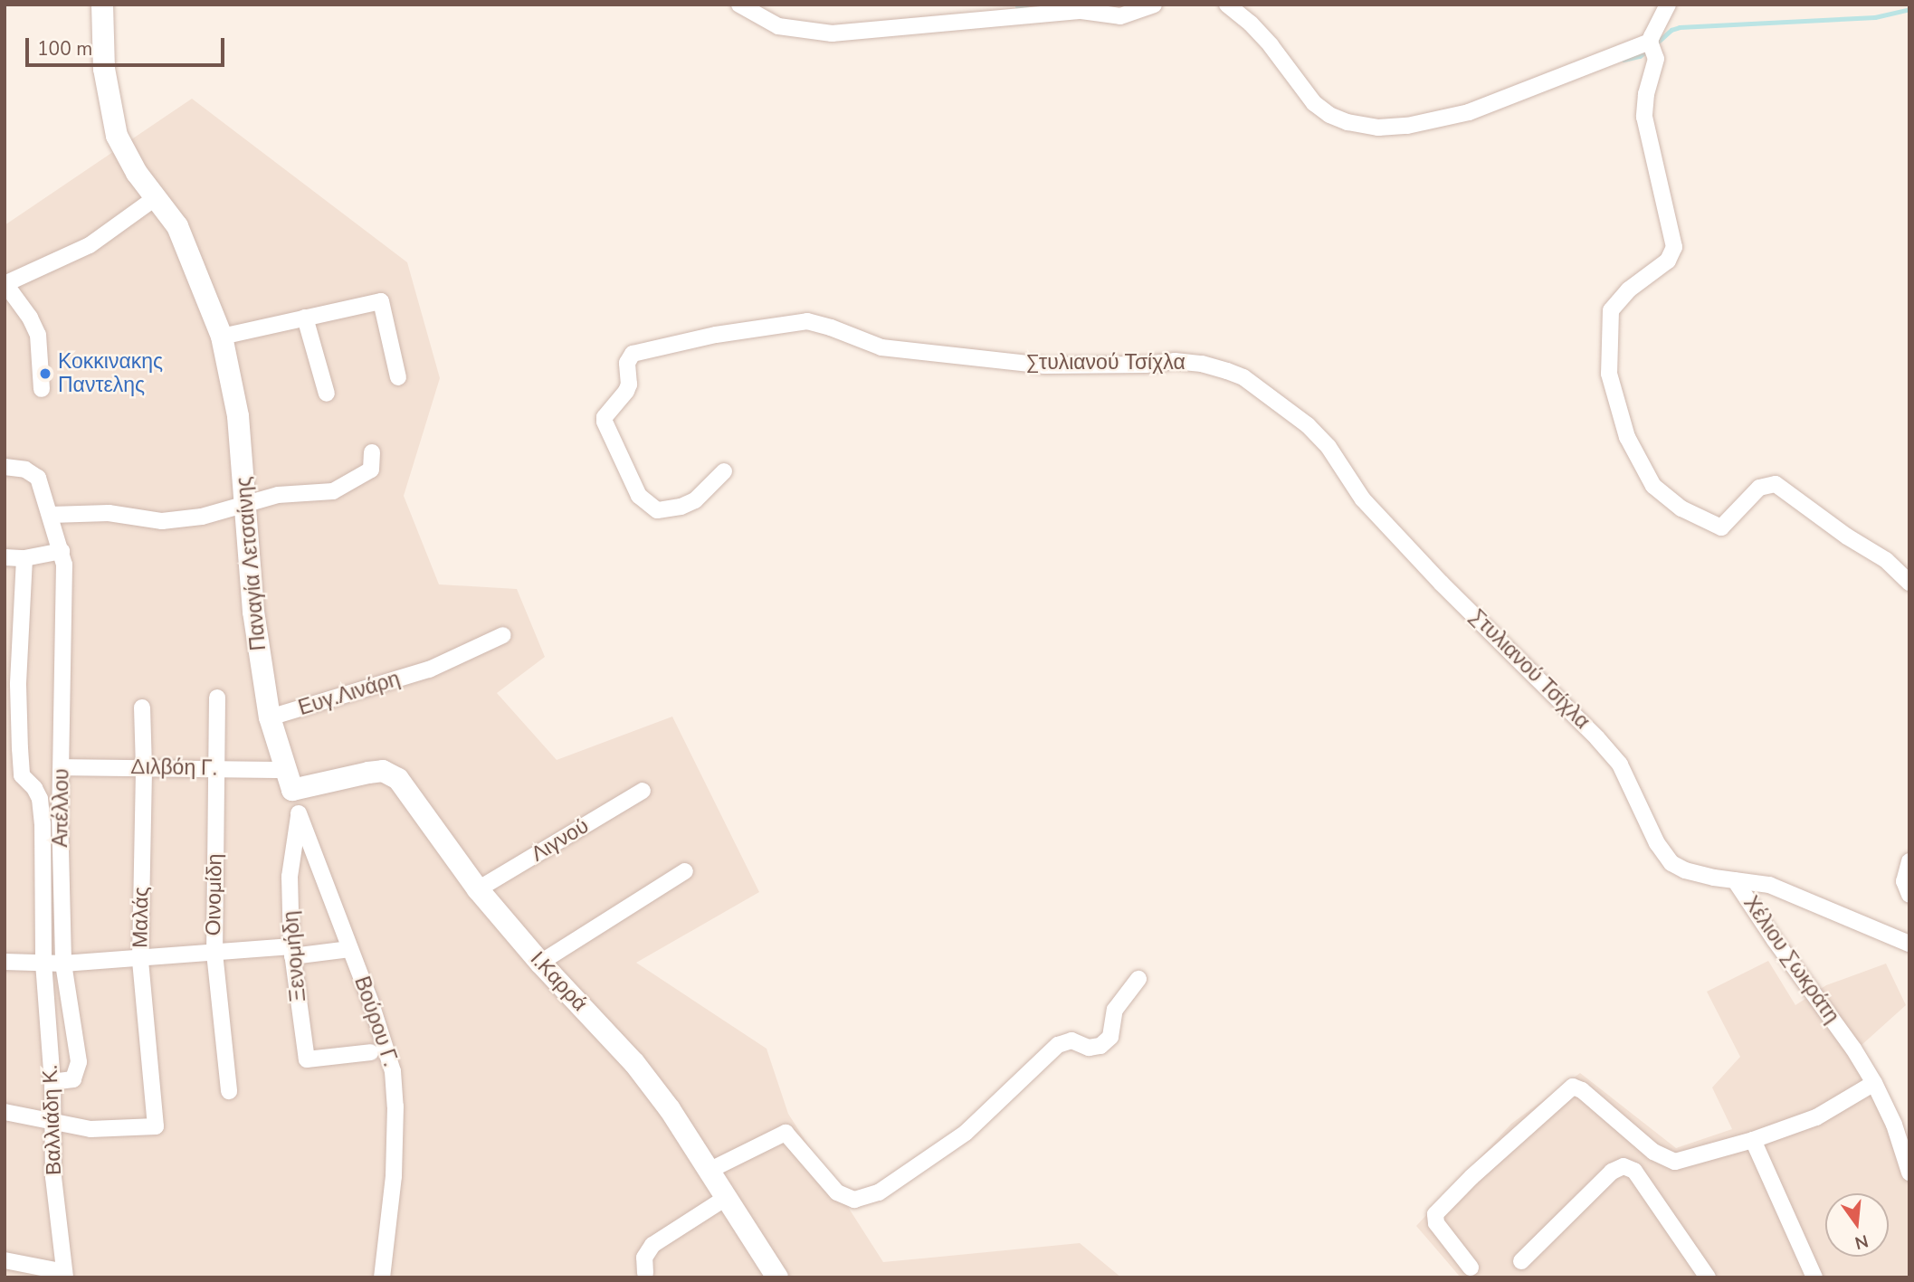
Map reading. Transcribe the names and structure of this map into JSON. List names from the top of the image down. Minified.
{"streets":{"main road":["Παναγία Λετσαίνης","Ι.Καρρά"],"street":["Στυλιανού Τσίχλα","Ευγ.Λινάρη","Διλβόη Γ.","Απέλλου","Λιγνού","Οινομίδη","Μαλάς","Ξενομήδη","Χέλιου Σωκράτη","Βούρου Γ.","Βαλλιάδη Κ."]},"crossings":[["Στυλιανού Τσίχλα","Χέλιου Σωκράτη"],["Παναγία Λετσαίνης","Ευγ.Λινάρη"],["Παναγία Λετσαίνης","Διλβόη Γ."],["Παναγία Λετσαίνης","Ξενομήδη"],["Παναγία Λετσαίνης","Ι.Καρρά"],["Διλβόη Γ.","Απέλλου"],["Διλβόη Γ.","Οινομίδη"],["Διλβόη Γ.","Μαλάς"],["Διλβόη Γ.","Ξενομήδη"],["Διλβόη Γ.","Ι.Καρρά"],["Απέλλου","Βαλλιάδη Κ."],["Λιγνού","Ι.Καρρά"],["Μαλάς","Βαλλιάδη Κ."],["Ξενομήδη","Ι.Καρρά"],["Ξενομήδη","Βούρου Γ."]],"places":["Κοκκινακης Παντελης"],"scale_bar":"100 m","north":"bottom"}
